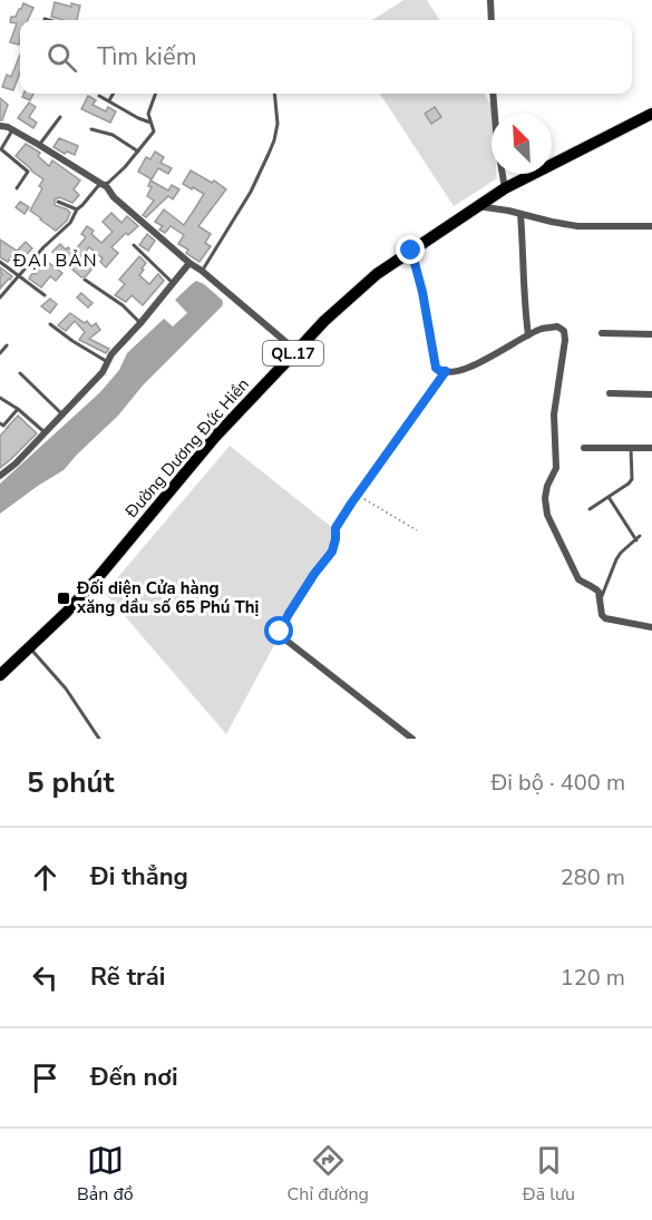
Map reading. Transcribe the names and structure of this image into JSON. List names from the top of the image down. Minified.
{"streets":{"highway":["QL.17","Đường Dương Đức Hiền"]},"districts":["ĐẠI BẢN"],"places":{"transit":["Đối diện Cửa hàng xăng dầu số 65 Phú Thị"]},"north":"top left","page":{"search":"Tìm kiếm","heading":["5 phút","Đi bộ · 400 m"],"list":[["Đi thẳng","280 m"],["Rẽ trái","120 m"],"Đến nơi"],"nav":["Bản đồ","Chỉ đường","Đã lưu"]}}
